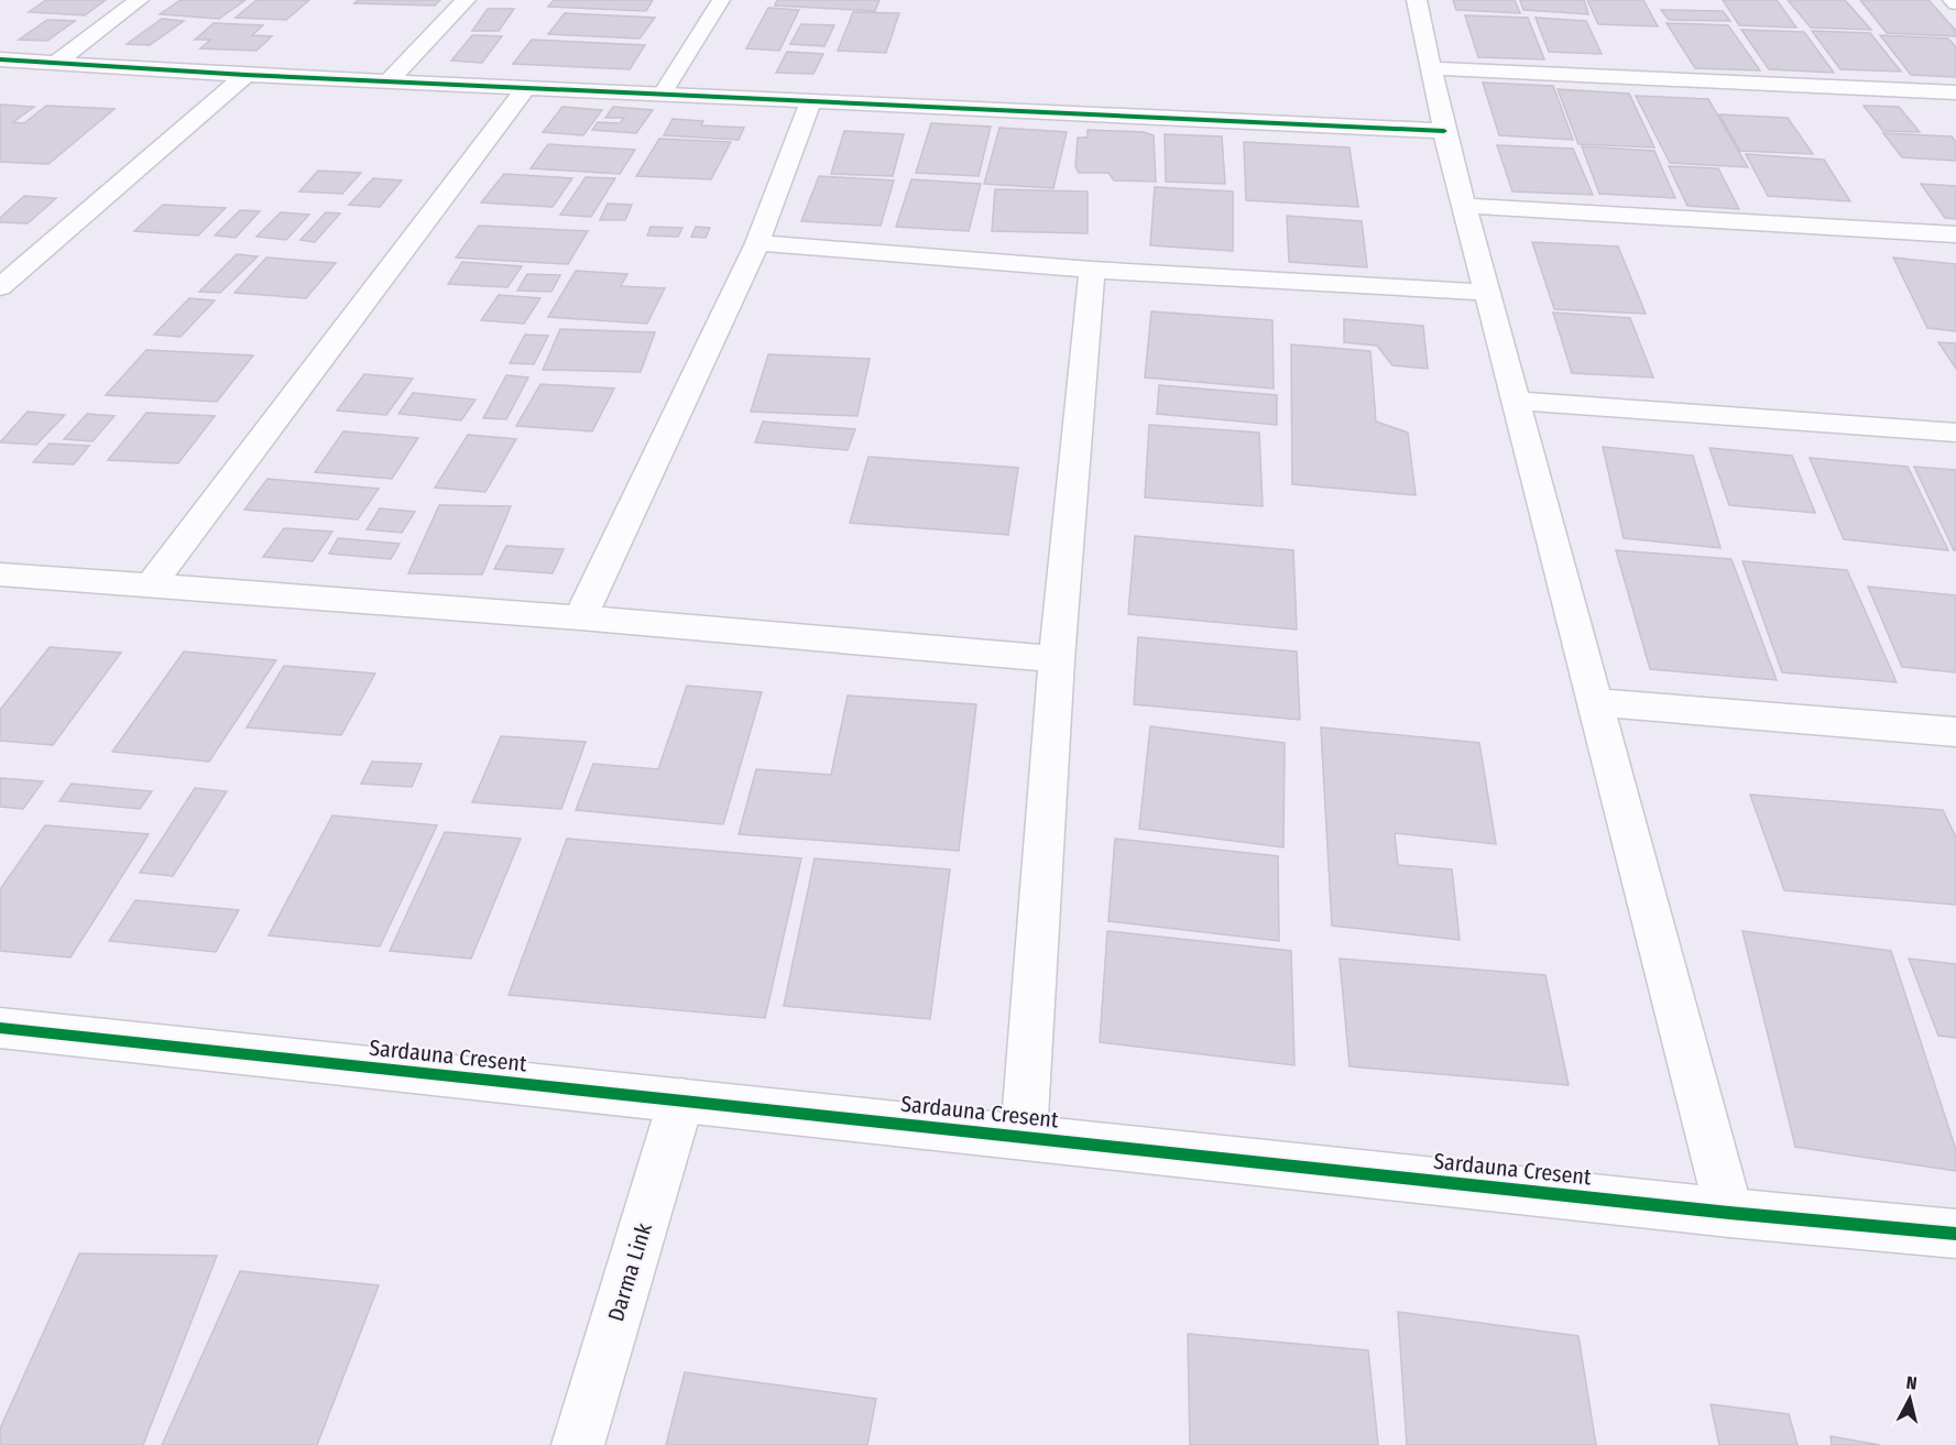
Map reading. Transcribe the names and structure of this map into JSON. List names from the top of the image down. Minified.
{"streets":{"street":["Sardauna Cresent","Darma Link"]},"crossings":[["Sardauna Cresent","Darma Link"]],"north":"top"}
